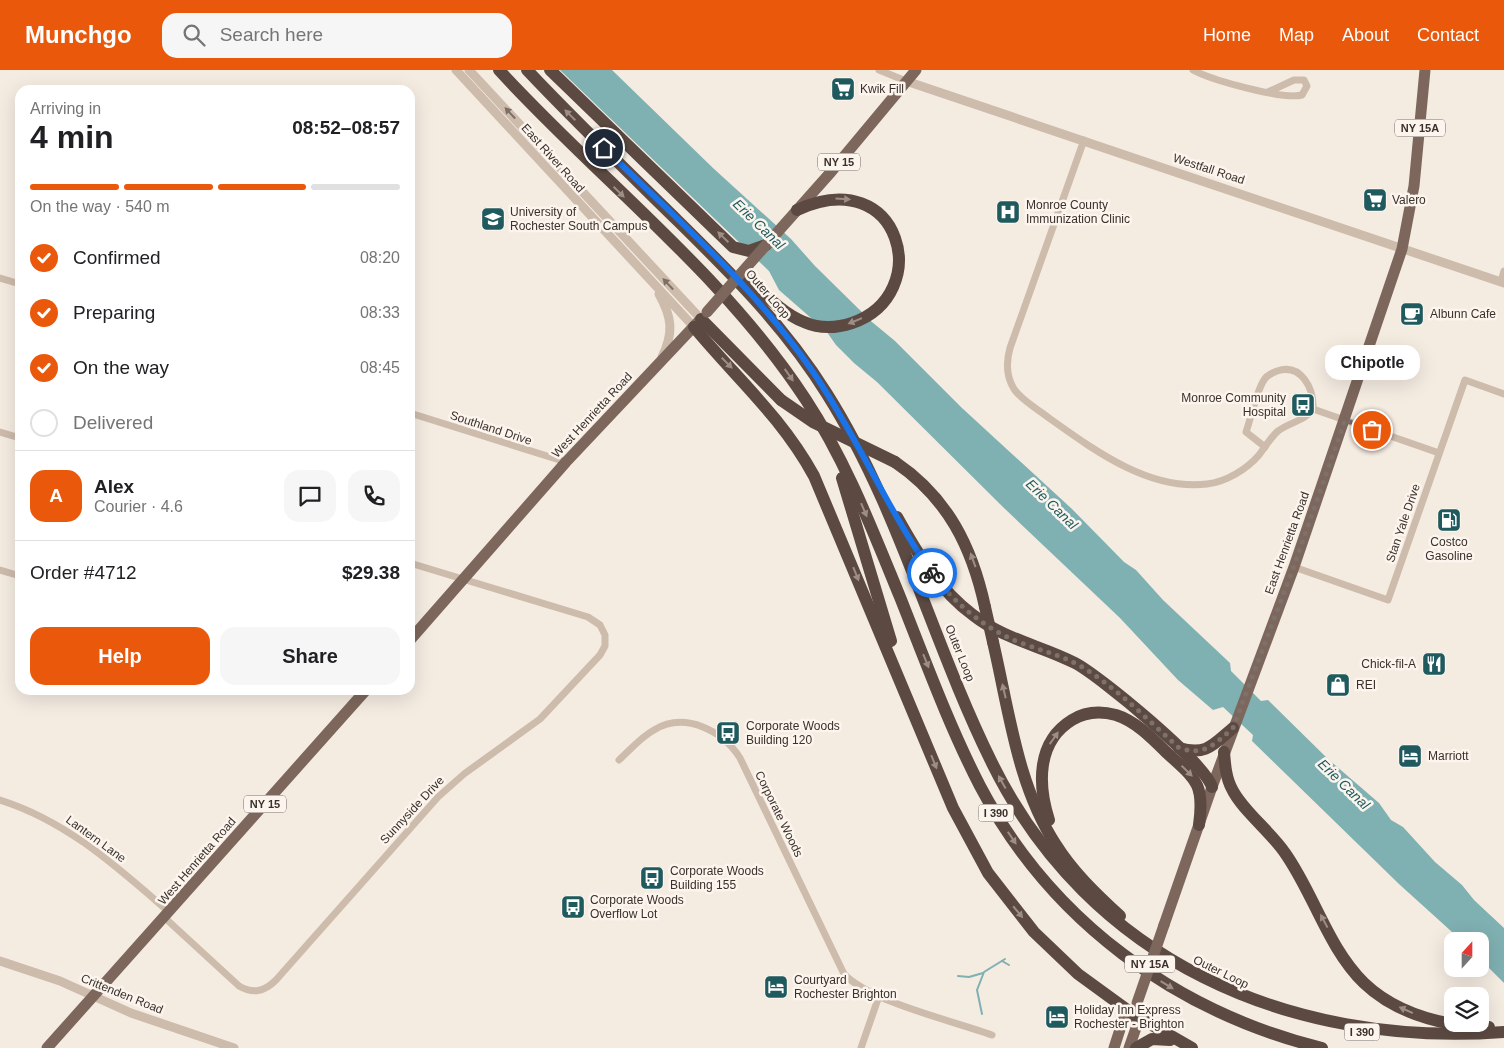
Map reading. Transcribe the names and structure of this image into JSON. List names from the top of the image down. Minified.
{"streets":{"highway":["Outer Loop","I 390"],"main road":["NY 15A","NY 15","West Henrietta Road","East Henrietta Road"],"street":["East River Road","Westfall Road","Southland Drive","Stan Yale Drive","Sunnyside Drive","Corporate Woods","Lantern Lane","Crittenden Road"]},"crossings":[["East River Road","West Henrietta Road"],["NY 15","Westfall Road"],["NY 15","West Henrietta Road"],["Westfall Road","East Henrietta Road"],["West Henrietta Road","Southland Drive"],["West Henrietta Road","Sunnyside Drive"],["West Henrietta Road","Lantern Lane"],["West Henrietta Road","Crittenden Road"],["Stan Yale Drive","East Henrietta Road"],["Sunnyside Drive","Lantern Lane"]],"water":["Erie Canal"],"places":{"supermarket":["Kwik Fill","Valero"],"hospital":["Monroe County Immunization Clinic"],"school or university":["University of Rochester South Campus"],"cafe":["Albunn Cafe"],"bus stop":["Monroe Community Hospital","Corporate Woods Building 120","Corporate Woods Building 155","Corporate Woods Overflow Lot"],"other":["Chipotle"],"fuel station":["Costco Gasoline"],"restaurant":["Chick-fil-A"],"shop":["REI"],"hotel":["Marriott","Courtyard Rochester Brighton","Holiday Inn Express Rochester - Brighton"]},"north":"top","page":{"header":"Munchgo","search":"Search here","nav":["Home","Map","About","Contact"],"heading":["4 min","Arriving in","08:52–08:57"],"panel":["Alex","Courier · 4.6","Order #4712","$29.38"],"bar":"On the way · 540 m","list":[["Confirmed","08:20"],["Preparing","08:33"],["On the way","08:45"],"Delivered"],"bubble":"Chipotle","round":"A","buttons":["Help","Share"]}}
